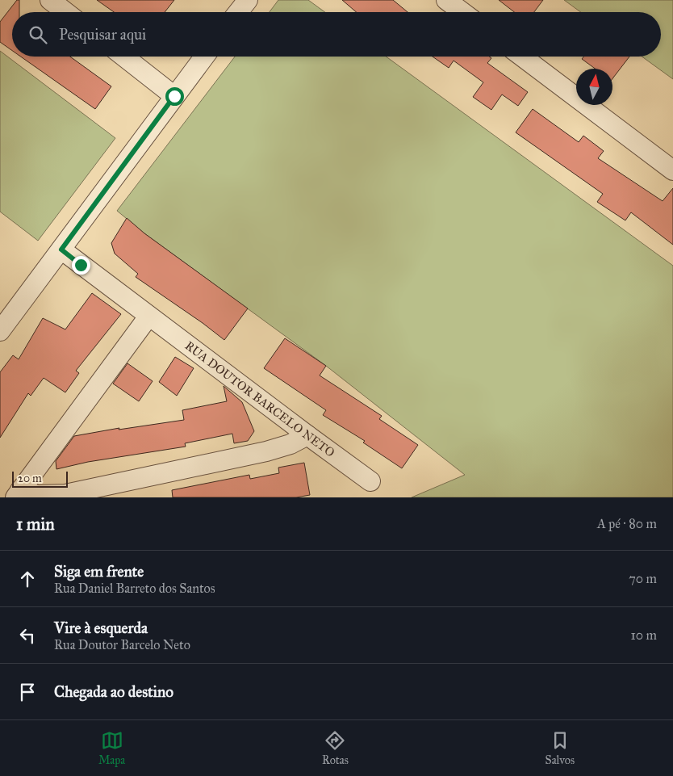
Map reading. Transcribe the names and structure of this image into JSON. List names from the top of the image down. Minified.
{"streets":{"street":["RUA DOUTOR BARCELO NETO"]},"scale_bar":"20 m","north":"top","page":{"search":"Pesquisar aqui","scale":"20 m","heading":["1 min","A pé · 80 m"],"list":[["Siga em frente","Rua Daniel Barreto dos Santos","70 m"],["Vire à esquerda","Rua Doutor Barcelo Neto","10 m"],"Chegada ao destino"],"nav":["Mapa","Rotas","Salvos"]}}
